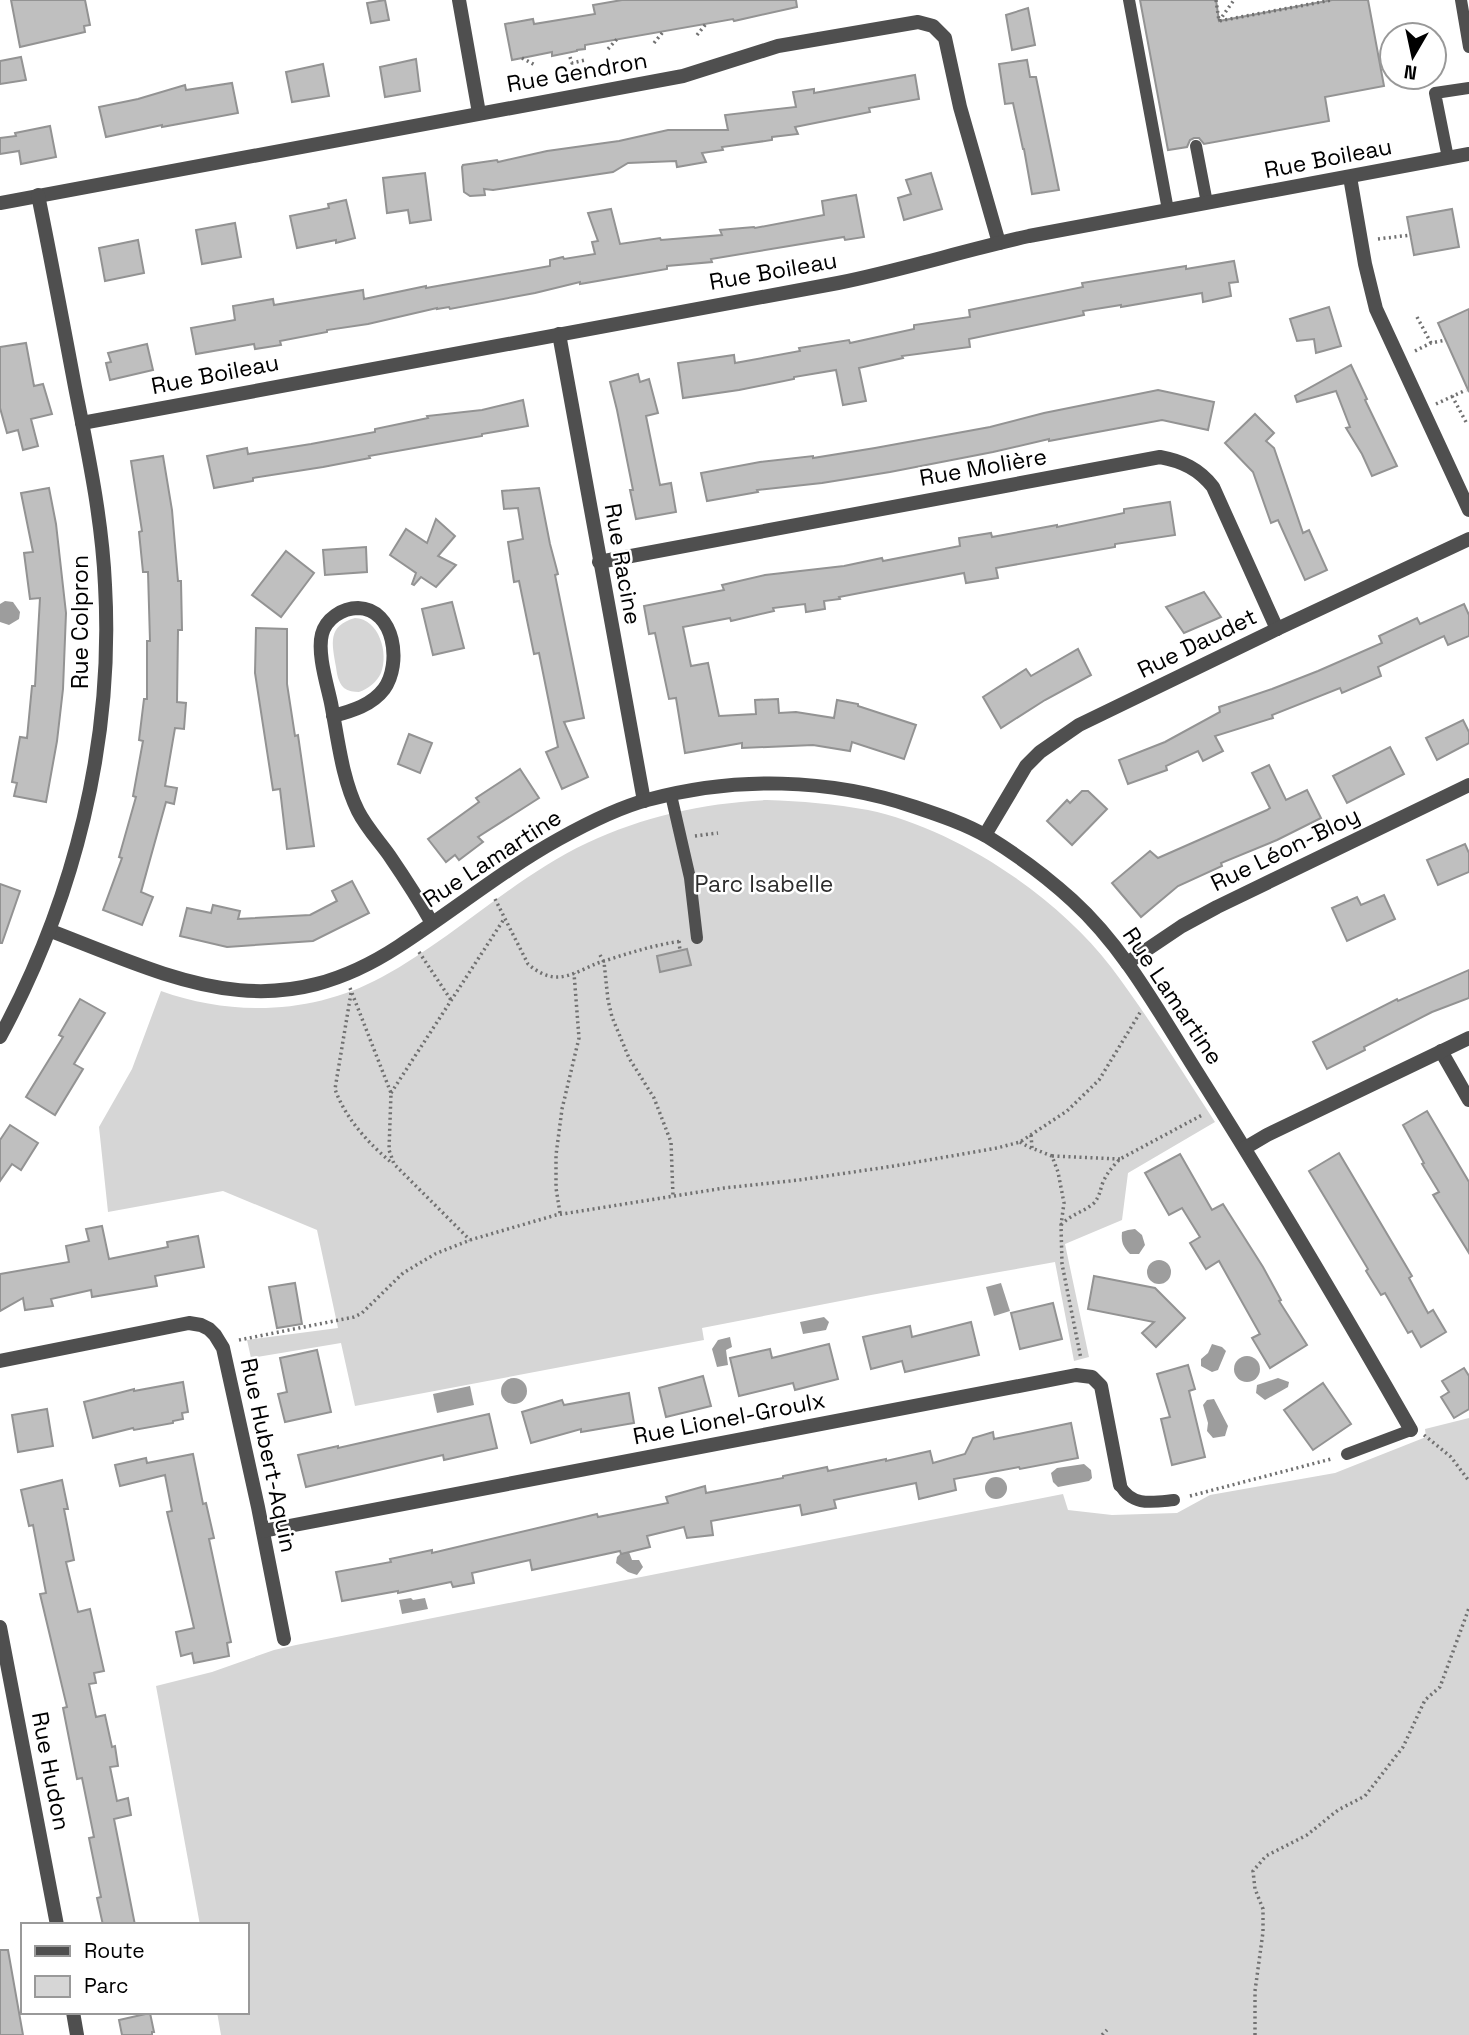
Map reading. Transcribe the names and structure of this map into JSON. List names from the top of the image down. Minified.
{"streets":{"street":["Rue Gendron","Rue Boileau","Rue Molière","Rue Racine","Rue Colpron","Rue Daudet","Rue Léon-Bloy","Rue Lamartine","Rue Lionel-Groulx","Rue Hubert-Aquin","Rue Hudon"]},"crossings":[["Rue Gendron","Rue Boileau"],["Rue Gendron","Rue Colpron"],["Rue Boileau","Rue Racine"],["Rue Boileau","Rue Colpron"],["Rue Molière","Rue Racine"],["Rue Molière","Rue Daudet"],["Rue Racine","Rue Lamartine"],["Rue Colpron","Rue Lamartine"],["Rue Daudet","Rue Lamartine"],["Rue Léon-Bloy","Rue Lamartine"],["Rue Lionel-Groulx","Rue Hubert-Aquin"]],"parks":["Parc Isabelle"],"legend":["Route","Parc"],"north":"bottom"}
